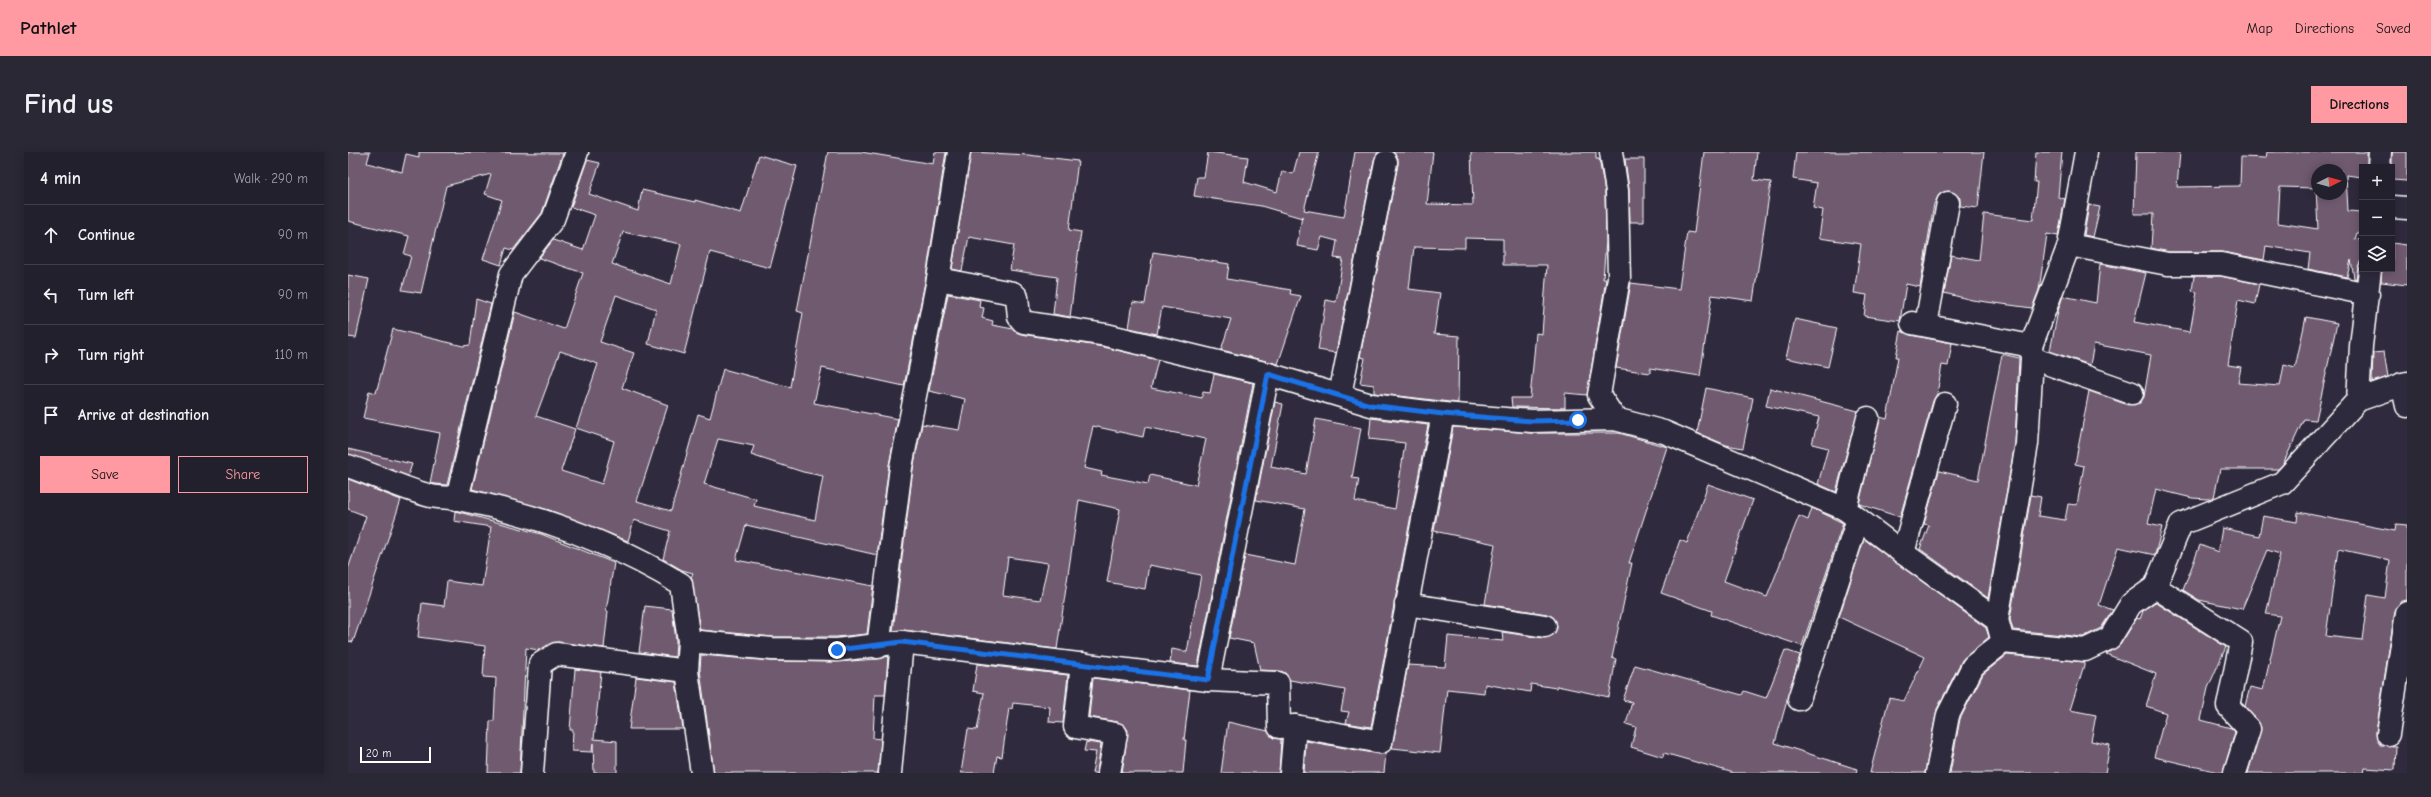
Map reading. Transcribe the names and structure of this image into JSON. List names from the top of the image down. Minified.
{"scale_bar":"20 m","north":"right","page":{"header":"Pathlet","nav":["Map","Directions","Saved"],"buttons":["Directions",["Save","Share"]],"title":"Find us","heading":["4 min","Walk · 290 m"],"map_buttons":["+","−"],"list":[["Continue","90 m"],["Turn left","90 m"],["Turn right","110 m"],"Arrive at destination"],"scale":"20 m"}}
